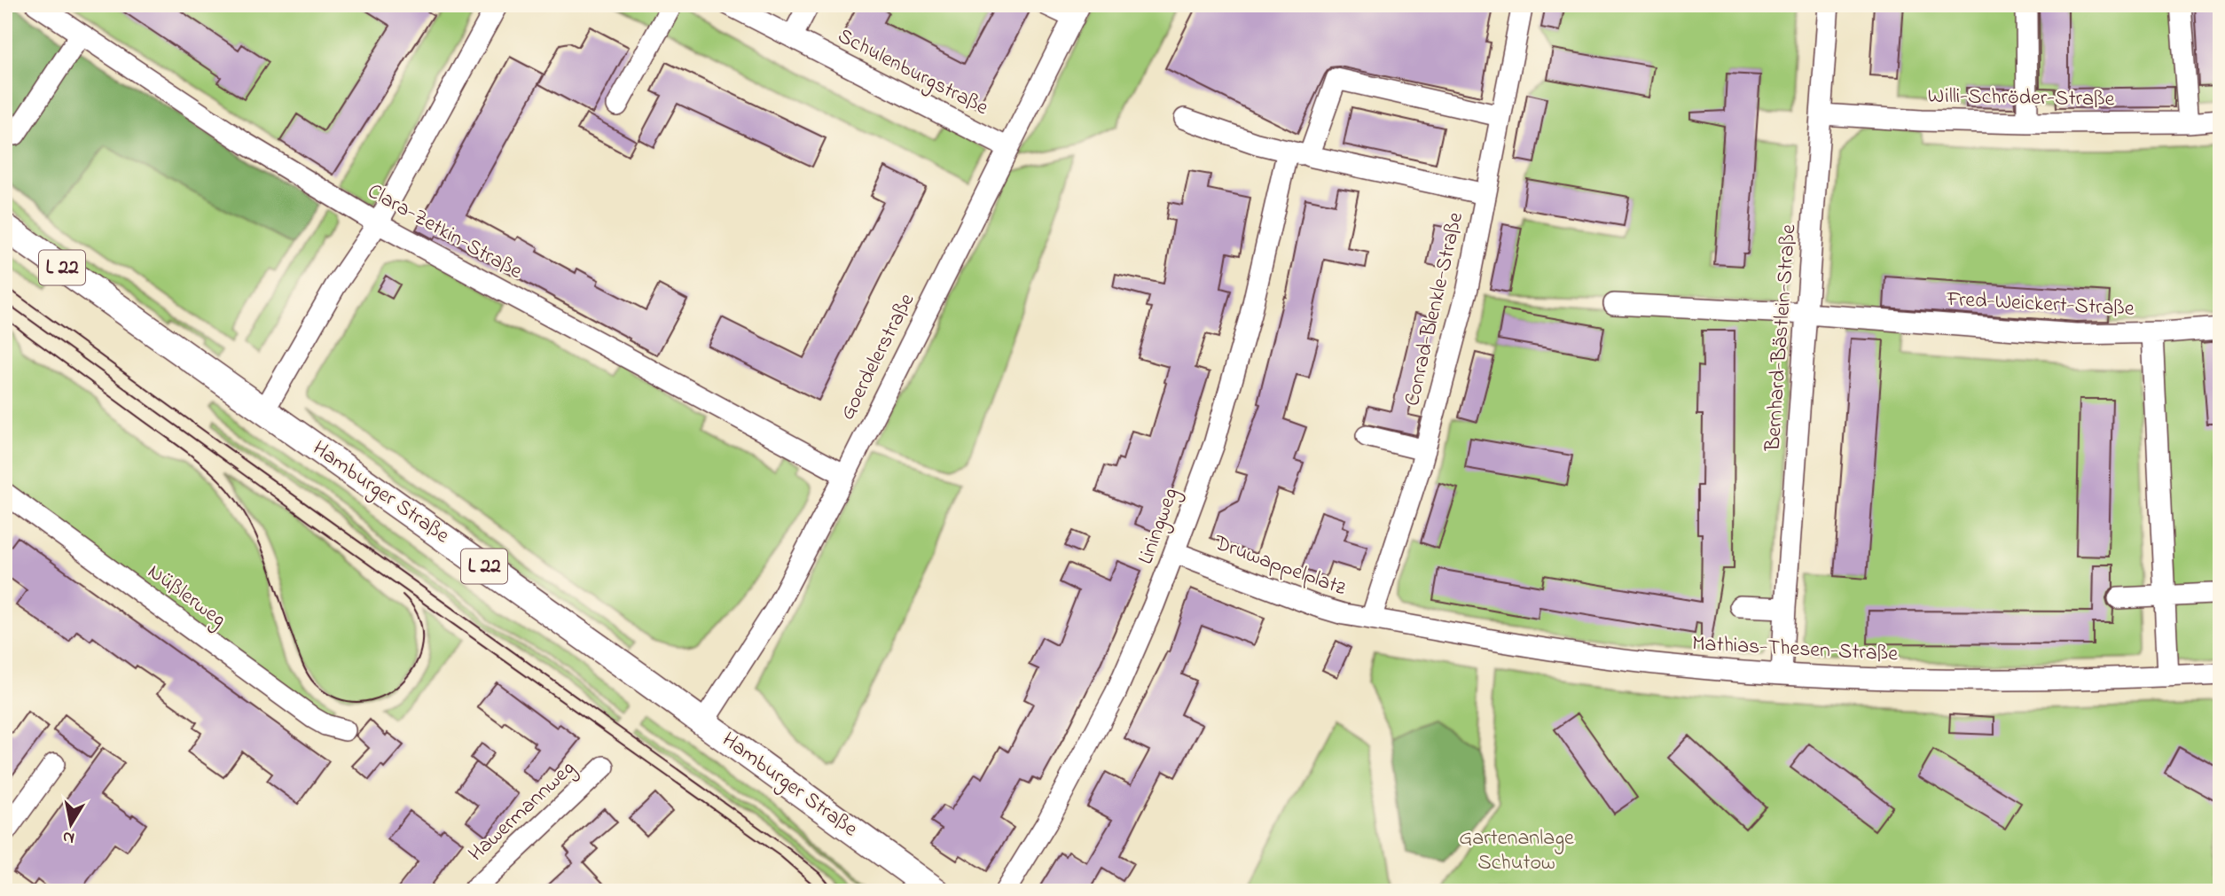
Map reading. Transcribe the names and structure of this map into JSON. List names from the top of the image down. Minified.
{"streets":{"main road":["L 22","Hamburger Straße"],"street":["Schulenburgstraße","Willi-Schröder-Straße","Clara-Zetkin-Straße","Fred-Weickert-Straße","Conrad-Blenkle-Straße","Bernhard-Bästlein-Straße","Goerdelerstraße","Liningweg","Druwappelplatz","Nüßlerweg","Mathias-Thesen-Straße","Hawermannweg"]},"crossings":[["Schulenburgstraße","Goerdelerstraße"],["Willi-Schröder-Straße","Bernhard-Bästlein-Straße"],["Clara-Zetkin-Straße","Goerdelerstraße"],["Fred-Weickert-Straße","Bernhard-Bästlein-Straße"],["Fred-Weickert-Straße","Mathias-Thesen-Straße"],["Conrad-Blenkle-Straße","Druwappelplatz"],["Conrad-Blenkle-Straße","Mathias-Thesen-Straße"],["Bernhard-Bästlein-Straße","Mathias-Thesen-Straße"],["Goerdelerstraße","Hamburger Straße"],["Liningweg","Druwappelplatz"],["Druwappelplatz","Mathias-Thesen-Straße"]],"parks":["Gartenanlage Schutow"],"north":"bottom"}
